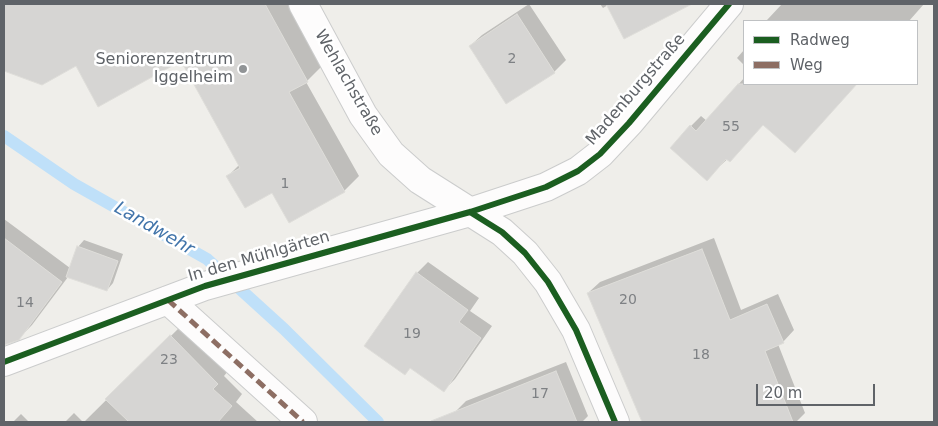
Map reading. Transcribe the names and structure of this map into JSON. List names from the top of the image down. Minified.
{"streets":{"street":["Wehlachstraße","Madenburgstraße","In den Mühlgärten"]},"crossings":[["Wehlachstraße","Madenburgstraße"],["Wehlachstraße","In den Mühlgärten"],["Madenburgstraße","In den Mühlgärten"]],"water":["Landwehr"],"places":["Seniorenzentrum Iggelheim"],"house_numbers":["2","55","1","20","14","19","18","23","17"],"legend":["Radweg","Weg"],"scale_bar":"20 m"}
